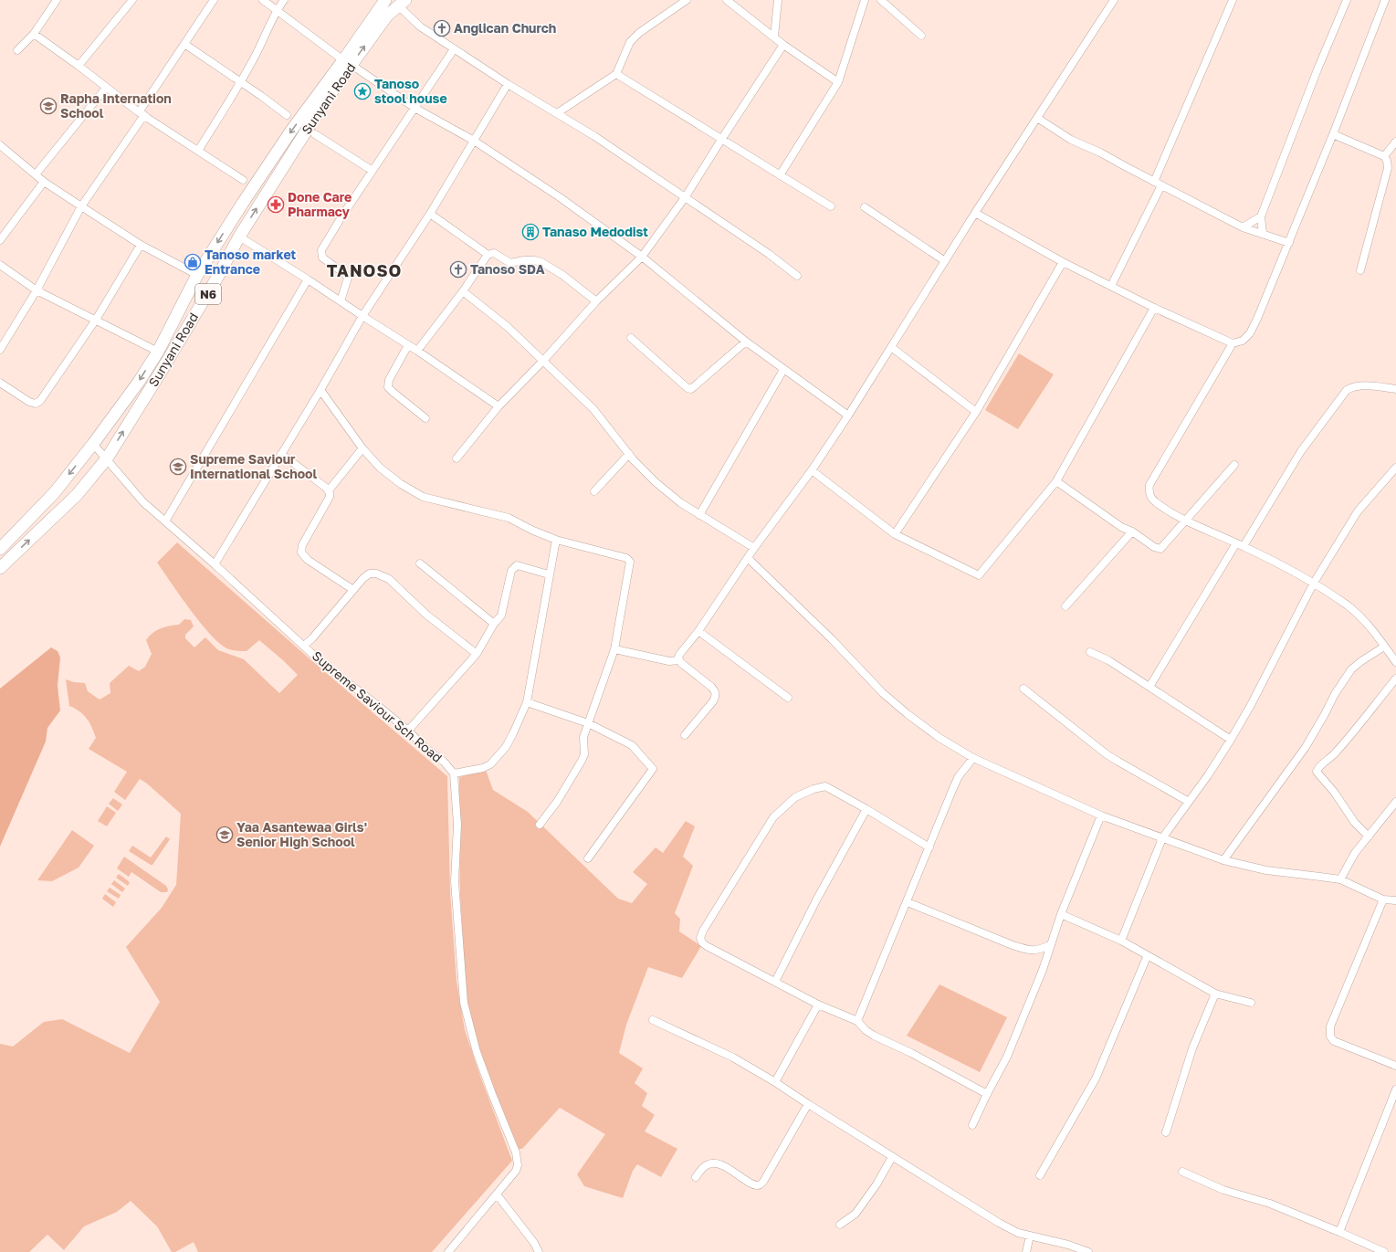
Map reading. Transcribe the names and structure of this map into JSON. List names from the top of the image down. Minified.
{"streets":{"main road":["Sunyani Road","N6"],"street":["Supreme Saviour Sch Road"]},"crossings":[["Sunyani Road","Supreme Saviour Sch Road"]],"districts":["TANOSO"],"places":{"church":["Anglican Church","Tanoso SDA"],"place":["Tanoso stool house"],"school or university":["Rapha Internation School","Supreme Saviour International School","Yaa Asantewaa Girls' Senior High School"],"pharmacy":["Done Care Pharmacy"],"building":["Tanaso Medodist"],"shop":["Tanoso market Entrance"]}}
